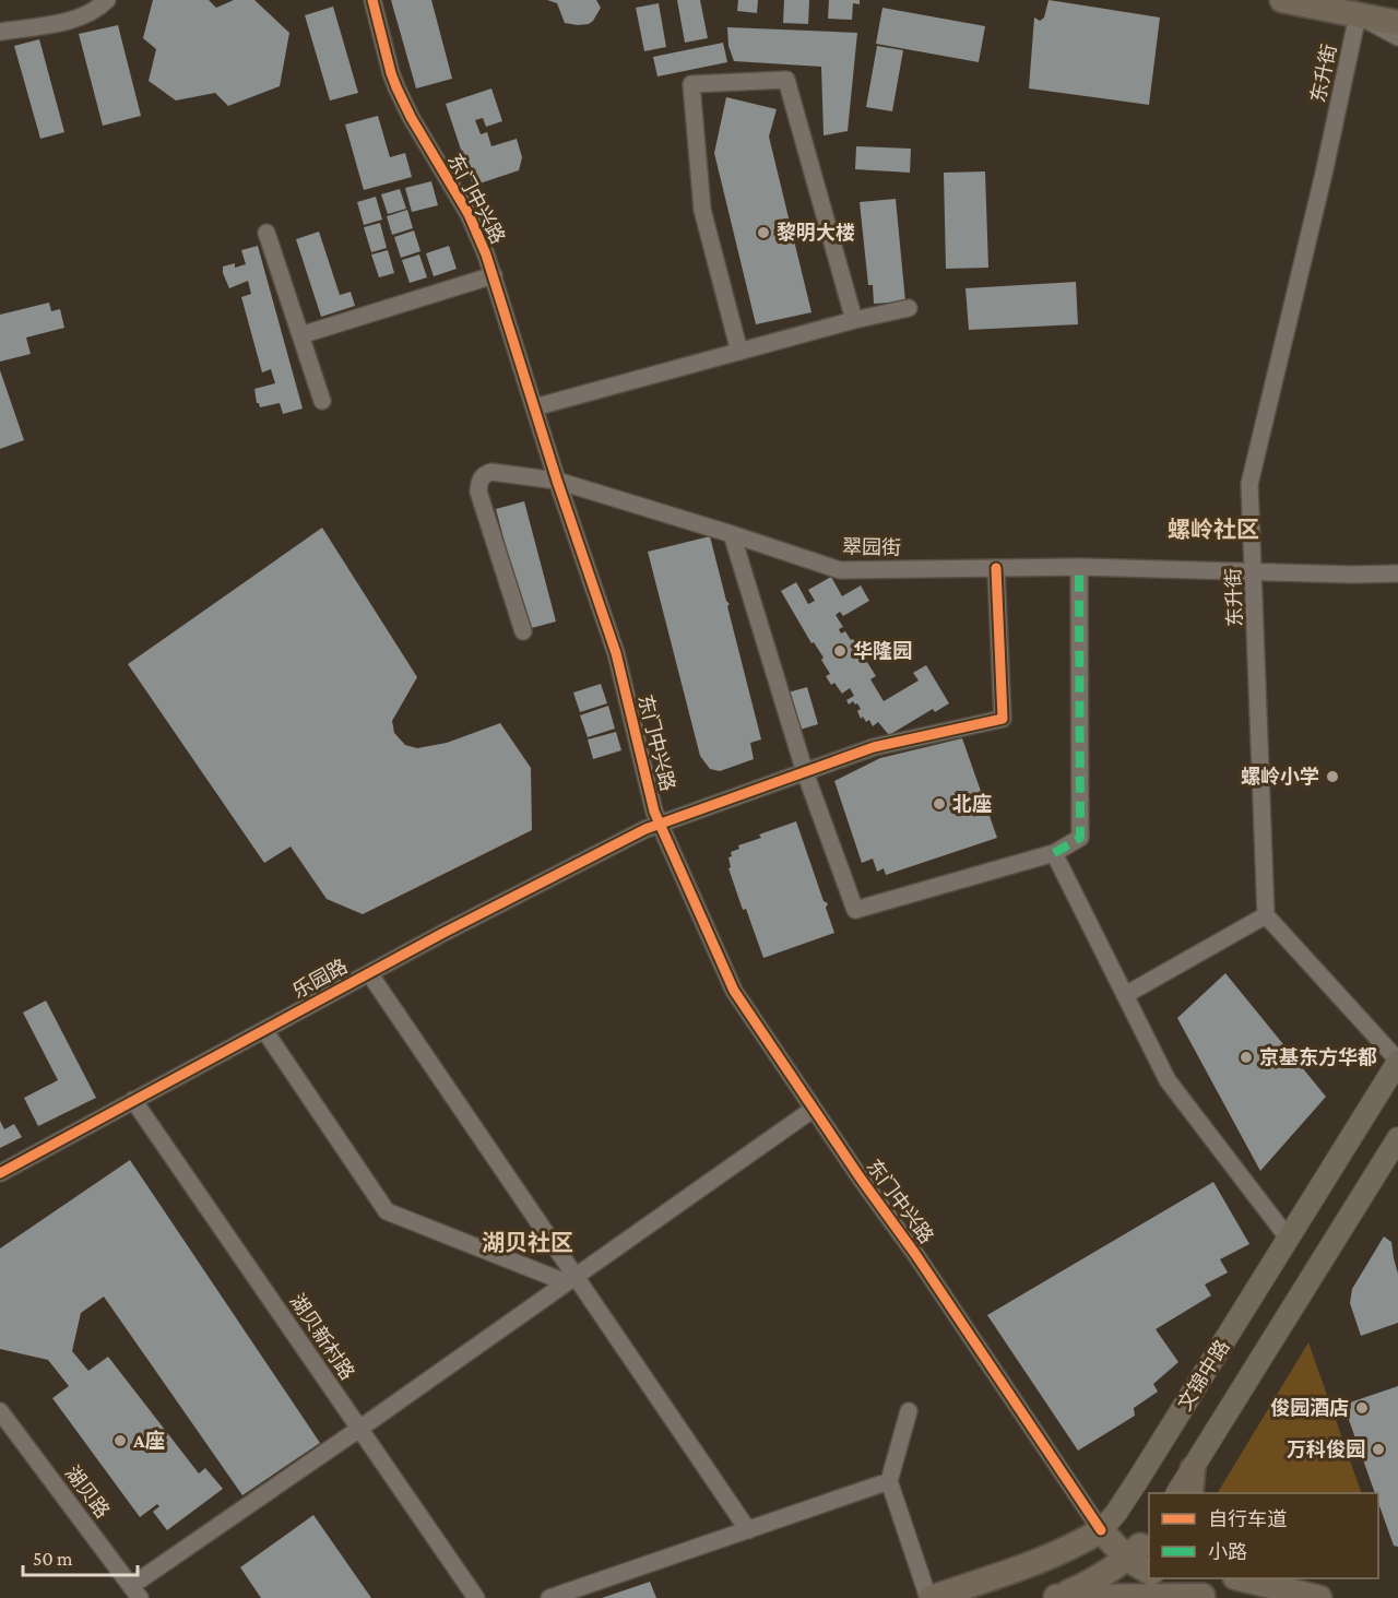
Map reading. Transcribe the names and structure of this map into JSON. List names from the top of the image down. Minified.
{"streets":{"highway":["文锦中路"],"street":["东升街","东门中兴路","翠园街","乐园路","湖贝新村路","湖贝路"]},"crossings":[["东升街","翠园街"],["东门中兴路","翠园街"],["东门中兴路","乐园路"],["东门中兴路","文锦中路"],["翠园街","乐园路"],["乐园路","湖贝新村路"]],"districts":["螺岭社区","湖贝社区"],"places":["黎明大楼","华隆园","螺岭小学","北座","京基东方华都","俊园酒店","A座","万科俊园"],"legend":["自行车道","小路"],"scale_bar":"50 m"}
